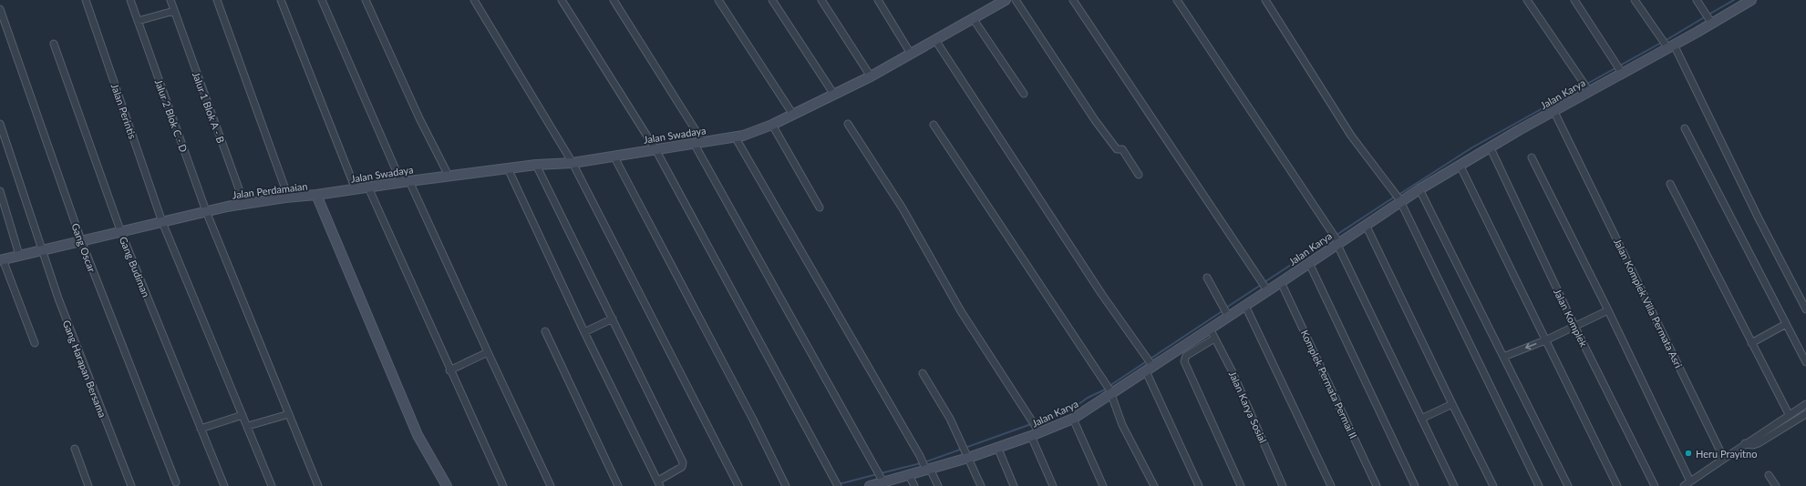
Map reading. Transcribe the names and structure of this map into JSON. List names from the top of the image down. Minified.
{"streets":{"street":["Jalan Karya","Jalur 1 Blok A - B","Jalan Perintis","Jalur 2 Blok C - D","Jalan Swadaya","Jalan Perdamaian","Gang Oscar","Gang Budiman","Jalan Komplek Villa Permata Asri","Jalan Komplek","Gang Harapan Bersama","Komplek Permata Permai II","Jalan Karya Sosial"]},"crossings":[["Jalan Karya","Jalan Komplek Villa Permata Asri"],["Jalan Karya","Jalan Komplek"],["Jalan Karya","Komplek Permata Permai II"],["Jalan Karya","Jalan Karya Sosial"],["Jalur 1 Blok A - B","Jalan Perdamaian"],["Jalan Perintis","Jalan Perdamaian"],["Jalur 2 Blok C - D","Jalan Perdamaian"],["Jalan Swadaya","Jalan Perdamaian"],["Jalan Perdamaian","Gang Oscar"],["Jalan Perdamaian","Gang Budiman"],["Jalan Perdamaian","Gang Harapan Bersama"]],"places":["Heru Prayitno"]}
